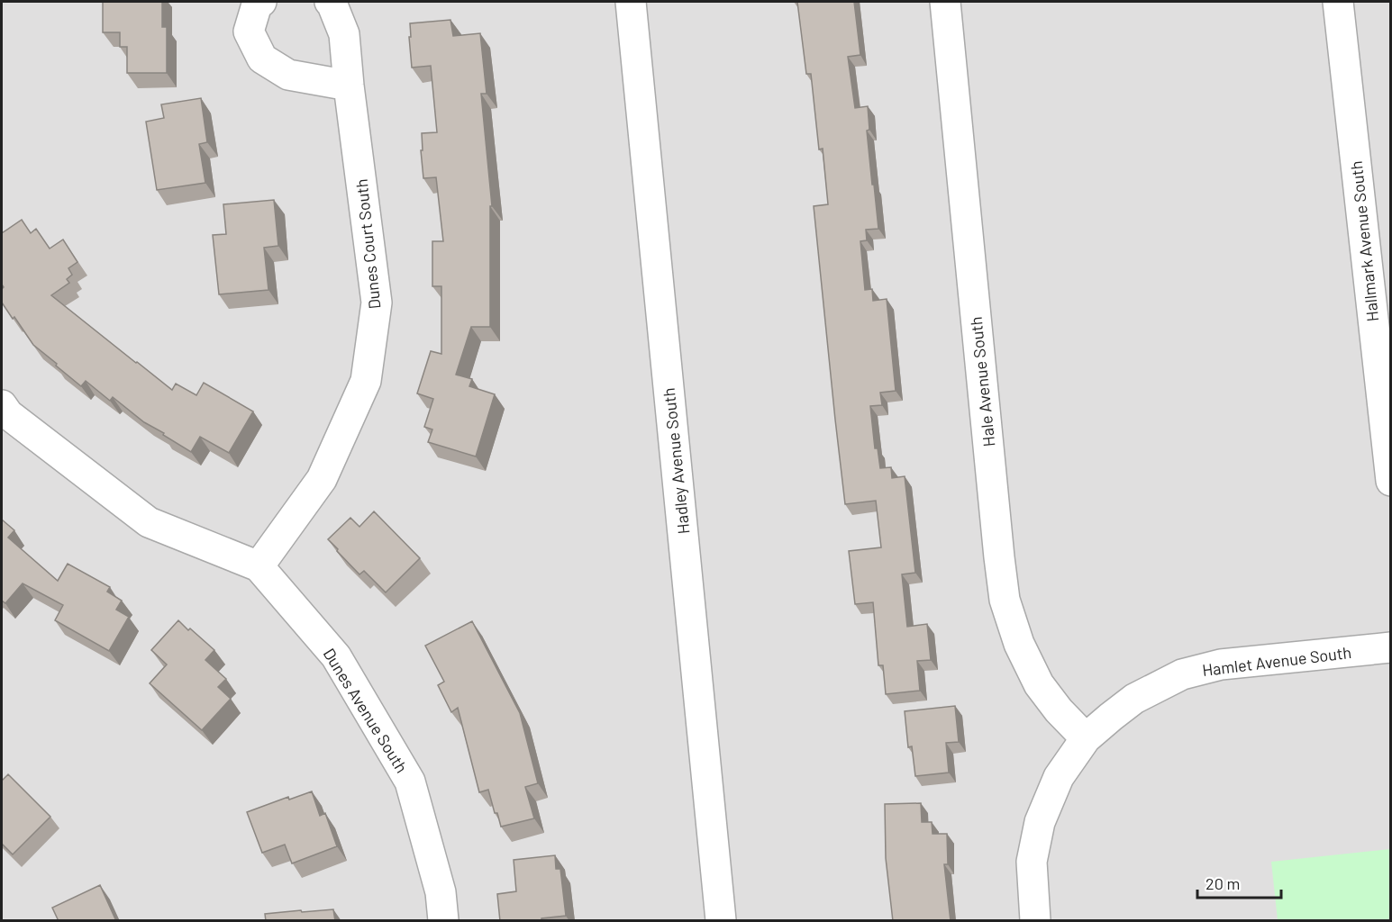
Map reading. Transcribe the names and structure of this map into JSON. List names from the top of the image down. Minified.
{"streets":{"street":["Hallmark Avenue South","Dunes Court South","Hale Avenue South","Hadley Avenue South","Hamlet Avenue South","Dunes Avenue South"]},"crossings":[["Dunes Court South","Dunes Avenue South"],["Hale Avenue South","Hamlet Avenue South"]],"scale_bar":"20 m"}
